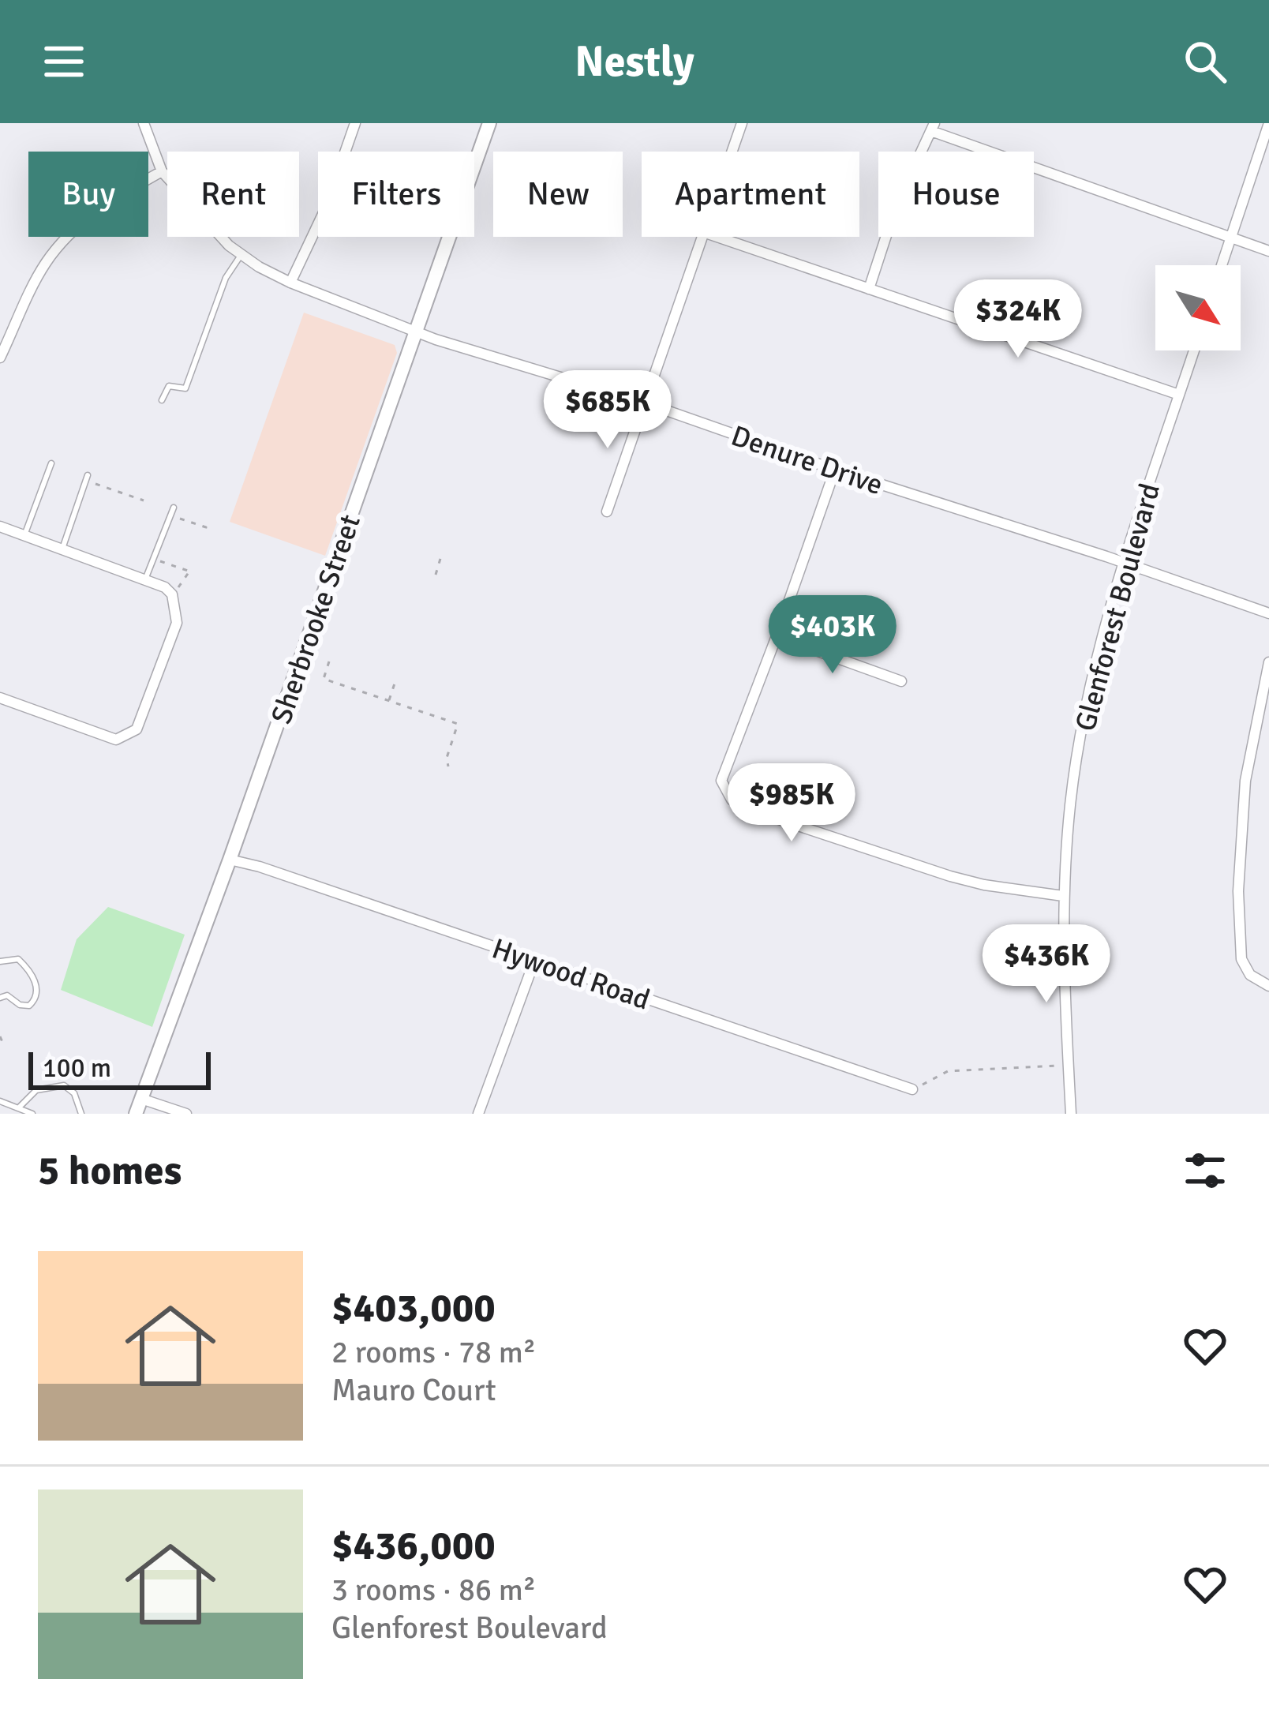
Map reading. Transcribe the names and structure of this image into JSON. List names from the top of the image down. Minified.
{"streets":{"main road":["Sherbrooke Street"],"street":["Denure Drive","Glenforest Boulevard","Hywood Road"]},"crossings":[["Denure Drive","Glenforest Boulevard"],["Denure Drive","Sherbrooke Street"],["Sherbrooke Street","Hywood Road"]],"scale_bar":"100 m","north":"bottom right","page":{"header":"Nestly","chip":["Buy","Rent","Filters","New","Apartment","House"],"price":["$324K","$685K","$403K","$985K","$436K"],"scale":"100 m","heading":"5 homes","list":[{"name":"$403,000","note":"2 rooms · 78 m² · Mauro Court"},{"name":"$436,000","note":"3 rooms · 86 m² · Glenforest Boulevard"}]}}
